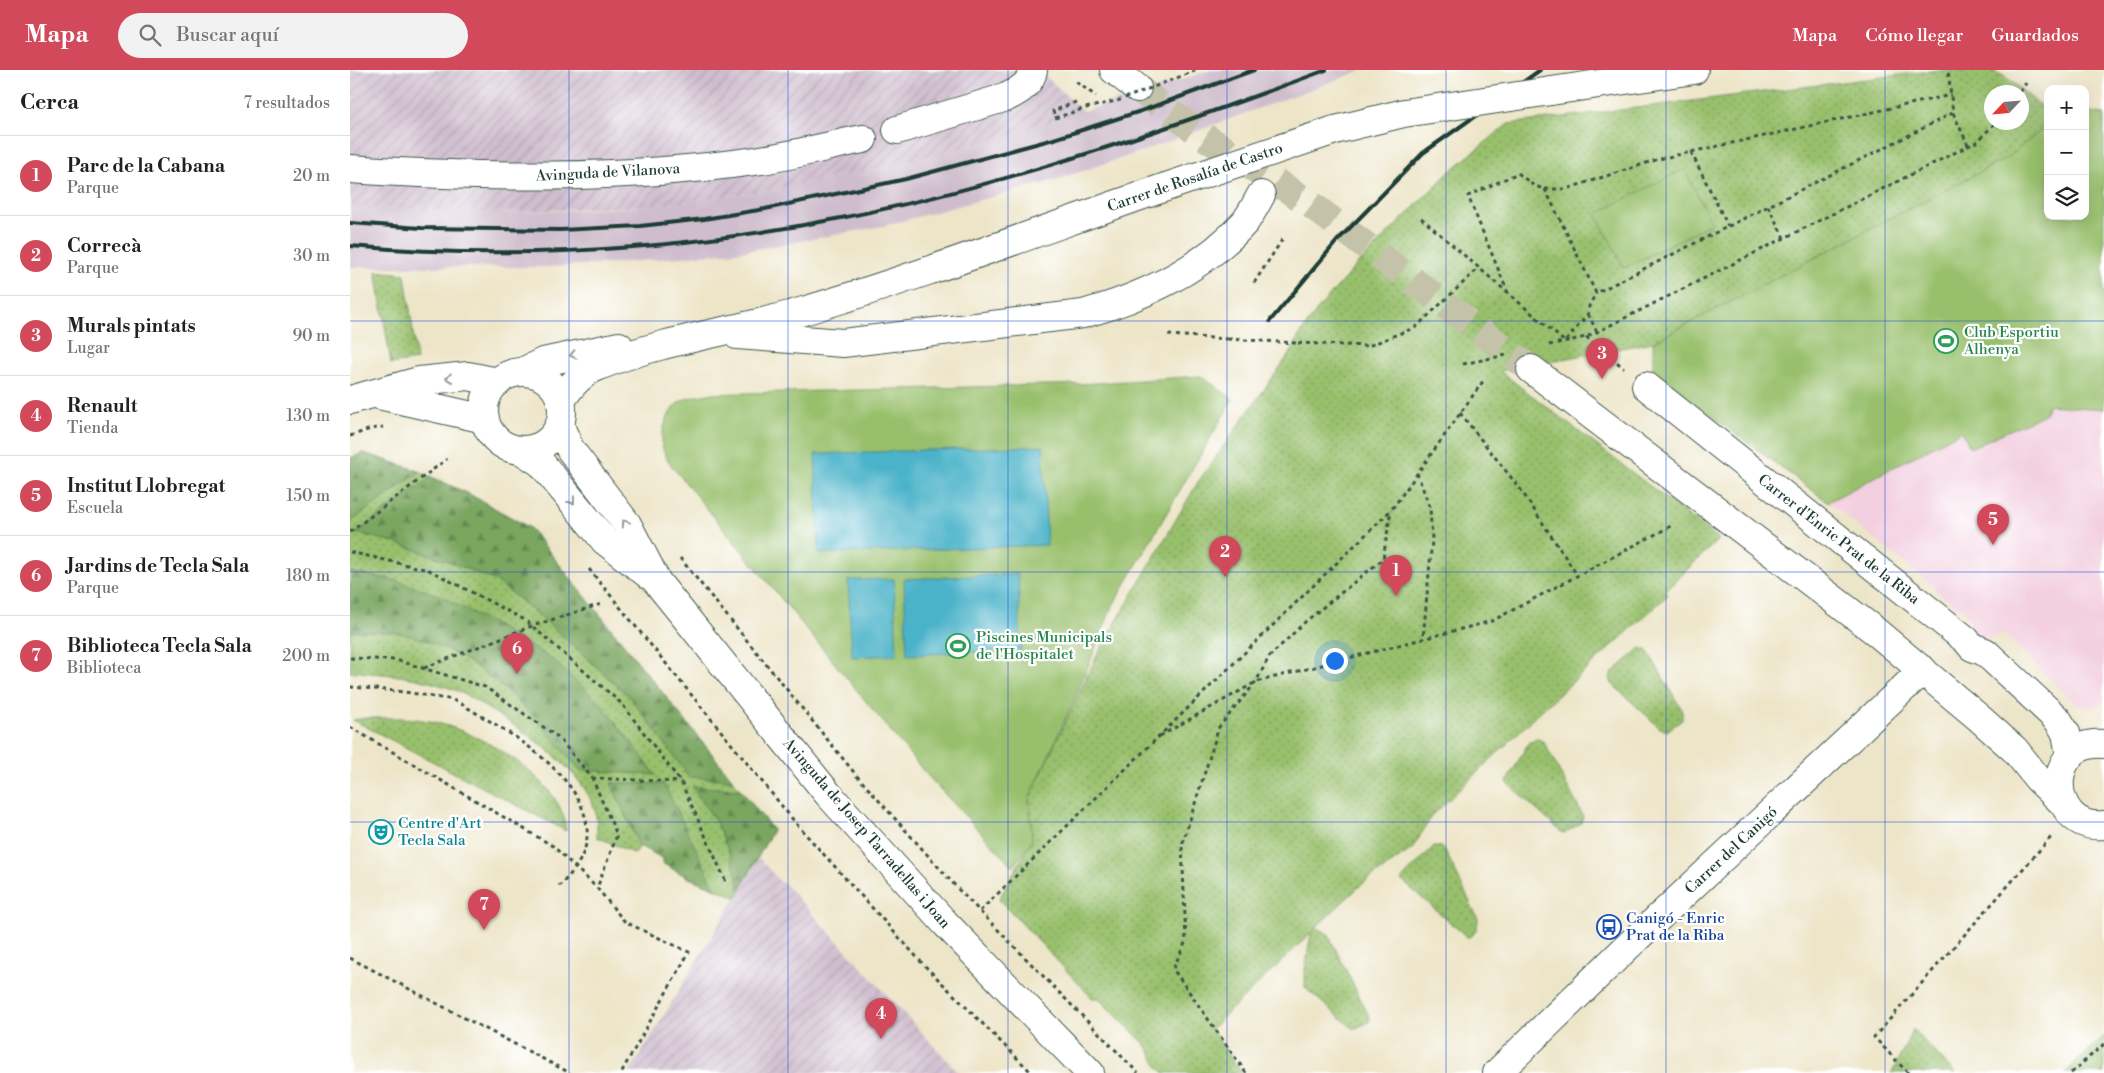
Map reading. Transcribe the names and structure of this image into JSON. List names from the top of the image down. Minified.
{"streets":{"street":["Avinguda de Vilanova","Carrer de Rosalía de Castro","Carrer d'Enric Prat de la Riba","Avinguda de Josep Tarradellas i Joan","Carrer del Canigó"]},"crossings":[["Carrer de Rosalía de Castro","Avinguda de Josep Tarradellas i Joan"]],"places":{"sports":["Club Esportiu Alhenya","Piscines Municipals de l'Hospitalet"],"theatre":["Centre d'Art Tecla Sala"],"bus stop":["Canigó - Enric Prat de la Riba"]},"north":"bottom left","page":{"header":"Mapa","search":"Buscar aquí","nav":["Mapa","Cómo llegar","Guardados"],"heading":["Cerca","7 resultados"],"map_buttons":["+","−"],"list":[{"mark":"1","name":"Parc de la Cabana","note":"Parque","value":"20 m"},{"mark":"2","name":"Correcà","note":"Parque","value":"30 m"},{"mark":"3","name":"Murals pintats","note":"Lugar","value":"90 m"},{"mark":"4","name":"Renault","note":"Tienda","value":"130 m"},{"mark":"5","name":"Institut Llobregat","note":"Escuela","value":"150 m"},{"mark":"6","name":"Jardins de Tecla Sala","note":"Parque","value":"180 m"},{"mark":"7","name":"Biblioteca Tecla Sala","note":"Biblioteca","value":"200 m"}],"pins":["3","5","2","1","6","7","4"]}}
